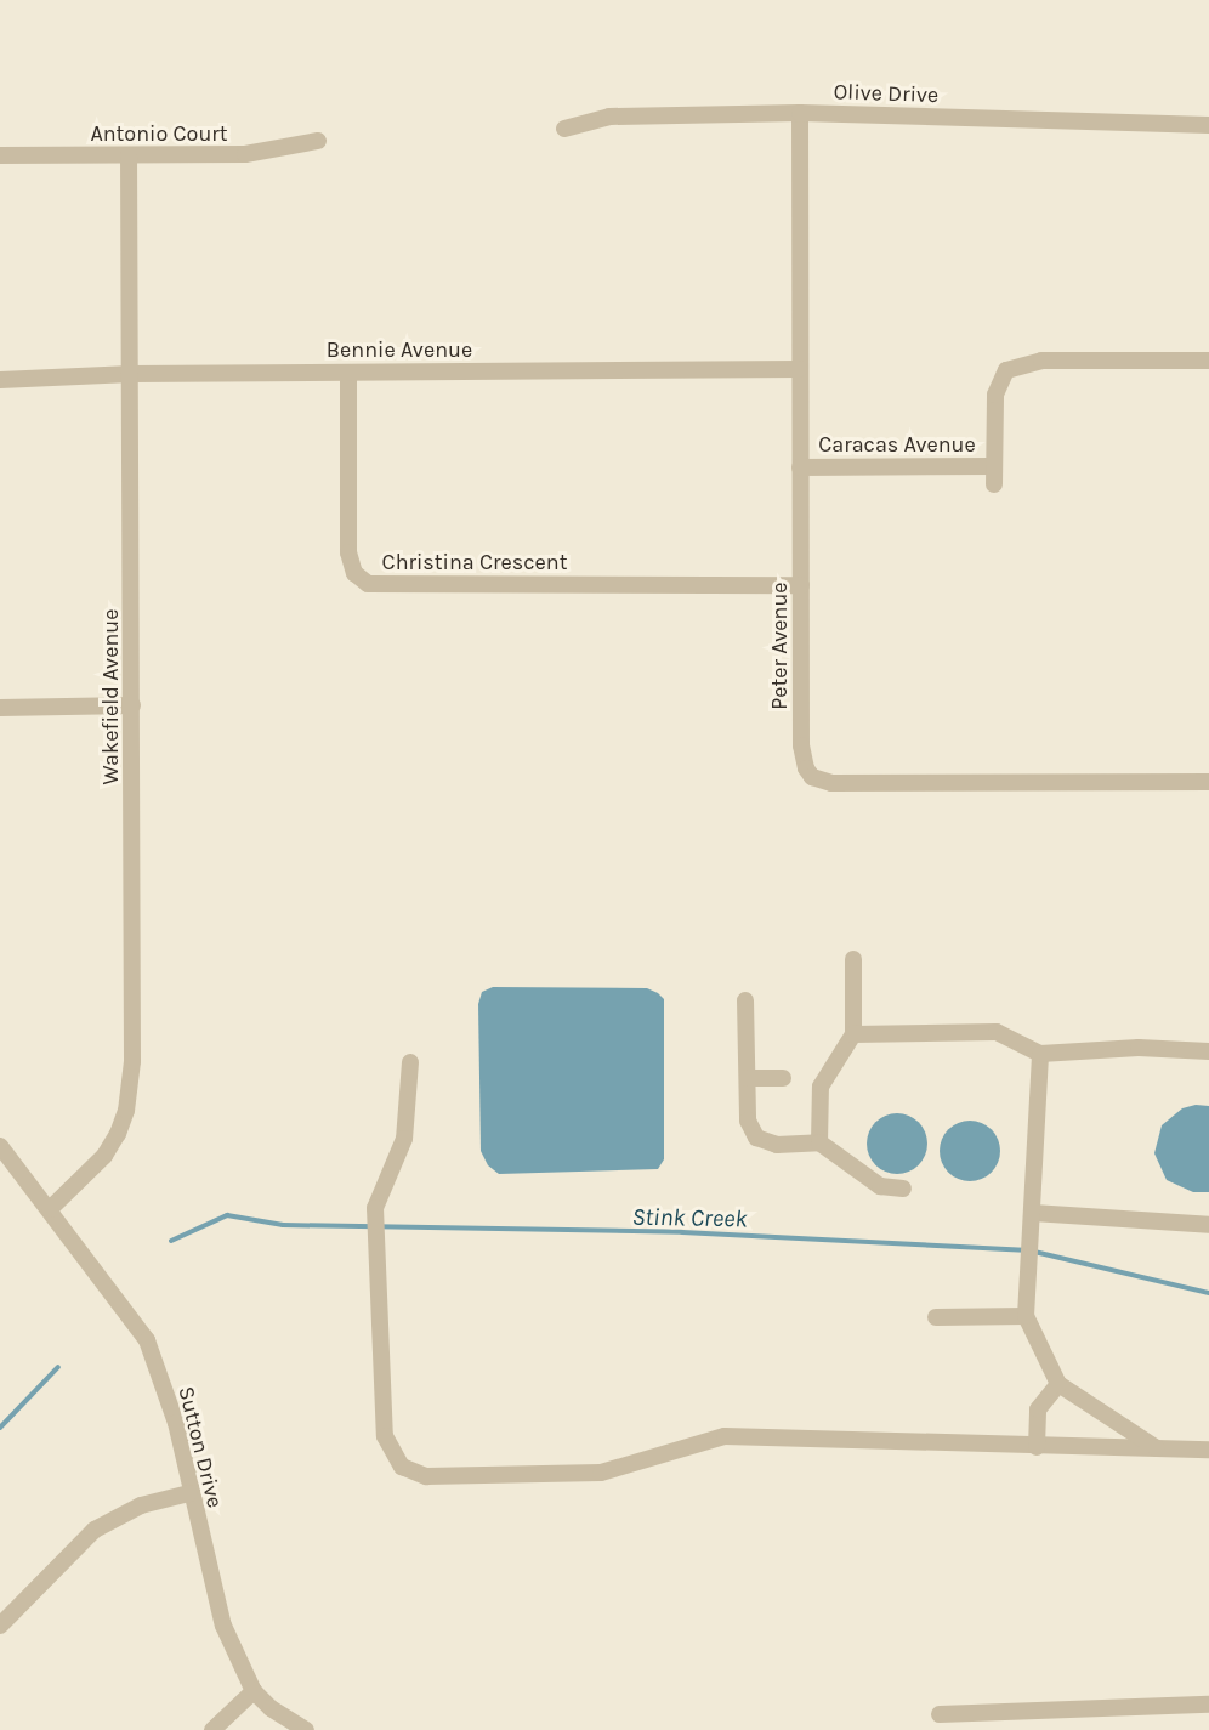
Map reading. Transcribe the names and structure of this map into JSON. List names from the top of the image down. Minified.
{"streets":{"street":["Olive Drive","Antonio Court","Bennie Avenue","Caracas Avenue","Christina Crescent","Peter Avenue","Wakefield Avenue","Sutton Drive"]},"crossings":[["Olive Drive","Peter Avenue"],["Antonio Court","Wakefield Avenue"],["Bennie Avenue","Christina Crescent"],["Bennie Avenue","Peter Avenue"],["Bennie Avenue","Wakefield Avenue"],["Caracas Avenue","Peter Avenue"],["Christina Crescent","Peter Avenue"],["Wakefield Avenue","Sutton Drive"]],"water":["Stink Creek"]}
